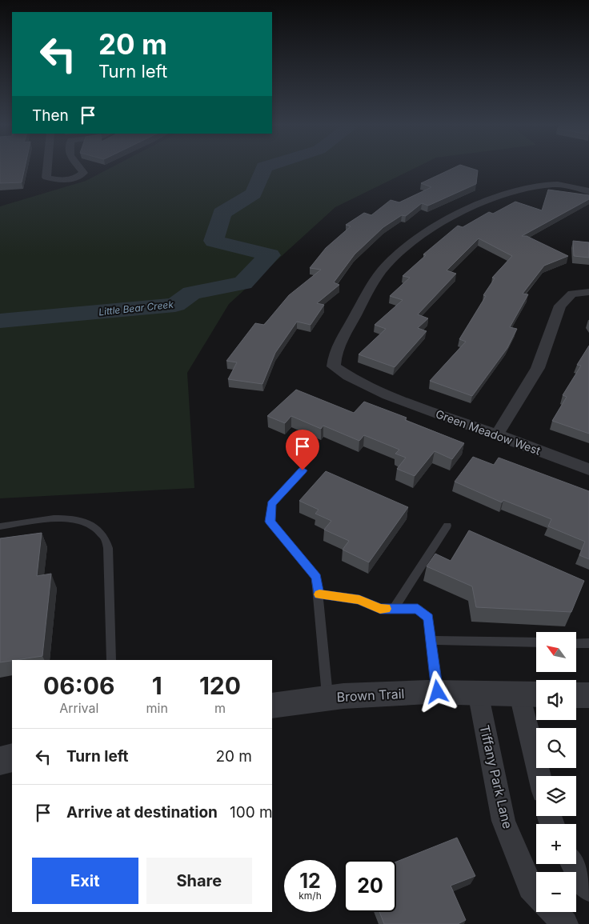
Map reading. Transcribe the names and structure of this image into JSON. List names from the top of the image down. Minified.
{"streets":{"street":["Green Meadow West","Brown Trail","Tiffany Park Lane"]},"crossings":[["Brown Trail","Tiffany Park Lane"]],"water":["Little Bear Creek"],"north":"top left","page":{"turn":["20 m","Turn left"],"then":"Then","map_buttons":["+","−"],"eta":["06:06","Arrival","1","min","120","m"],"list":[{"name":"Turn left","value":"20 m"},{"name":"Arrive at destination","value":"100 m"}],"buttons":["Exit","Share"],"speed":"12 km/h","limit":"20"}}
